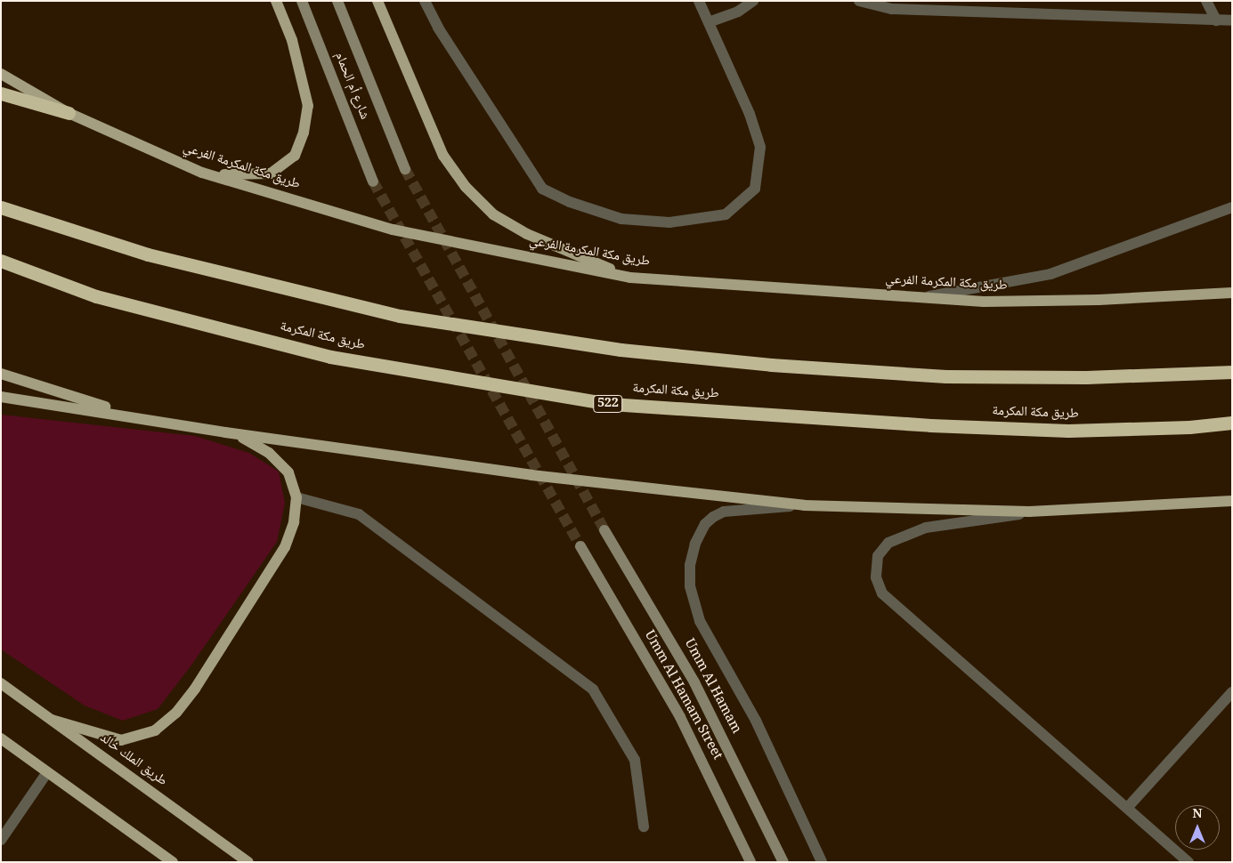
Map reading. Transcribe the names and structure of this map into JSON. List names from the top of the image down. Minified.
{"streets":{"highway":["طريق مكة المكرمة","522"],"main road":["شارع أم الحمام","طريق مكة المكرمة الفرعي","Umm Al Hamam","Umm Al Hamam Street","طريق الملك خالد"]},"north":"top"}
